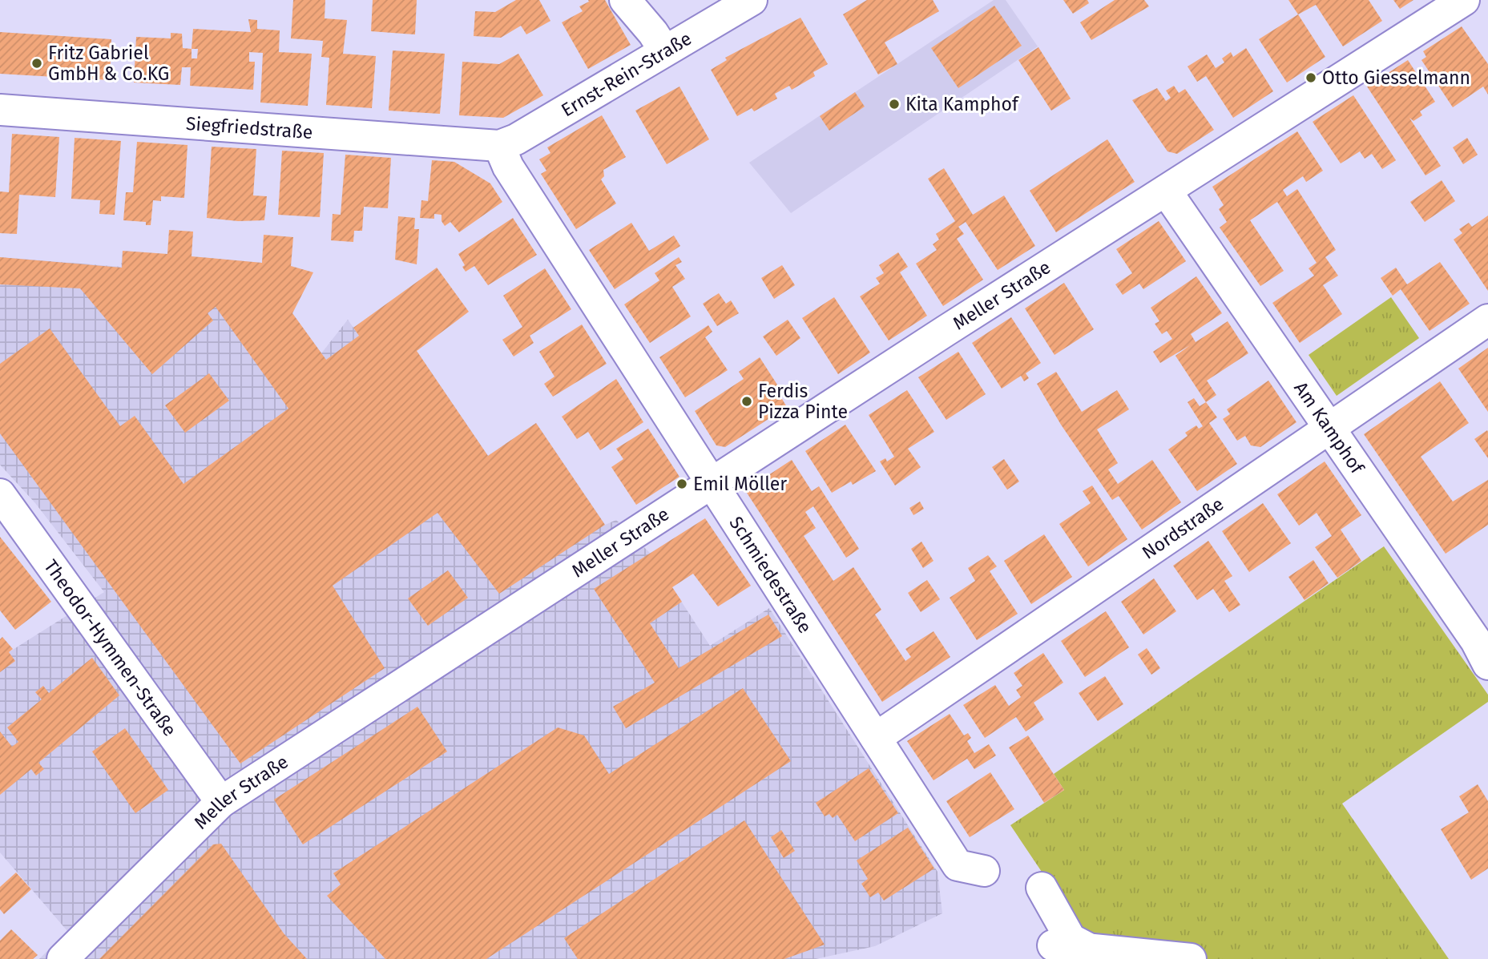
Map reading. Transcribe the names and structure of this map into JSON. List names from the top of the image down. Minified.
{"streets":{"street":["Ernst-Rein-Straße","Siegfriedstraße","Meller Straße","Am Kamphof","Nordstraße","Schmiedestraße","Theodor-Hymmen-Straße"]},"crossings":[["Ernst-Rein-Straße","Siegfriedstraße"],["Ernst-Rein-Straße","Schmiedestraße"],["Siegfriedstraße","Schmiedestraße"],["Meller Straße","Am Kamphof"],["Meller Straße","Schmiedestraße"],["Meller Straße","Theodor-Hymmen-Straße"],["Am Kamphof","Nordstraße"],["Nordstraße","Schmiedestraße"]],"places":["Fritz Gabriel GmbH & Co.KG","Otto Giesselmann","Kita Kamphof","Ferdis Pizza Pinte","Emil Möller"]}
